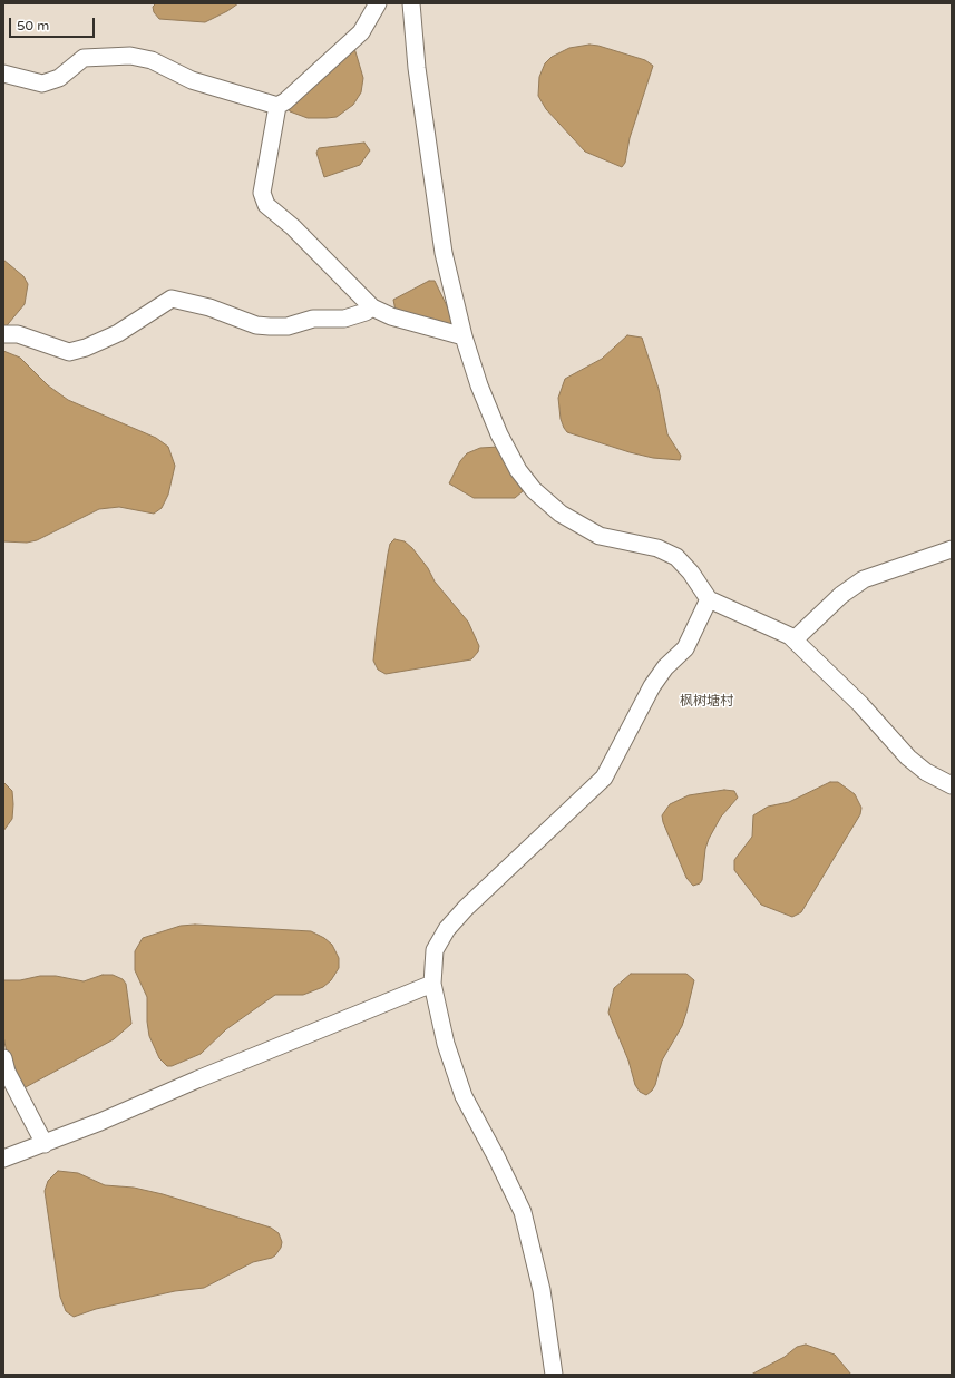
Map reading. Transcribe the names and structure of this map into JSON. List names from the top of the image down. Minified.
{"districts":["枫树塘村"],"scale_bar":"50 m"}
